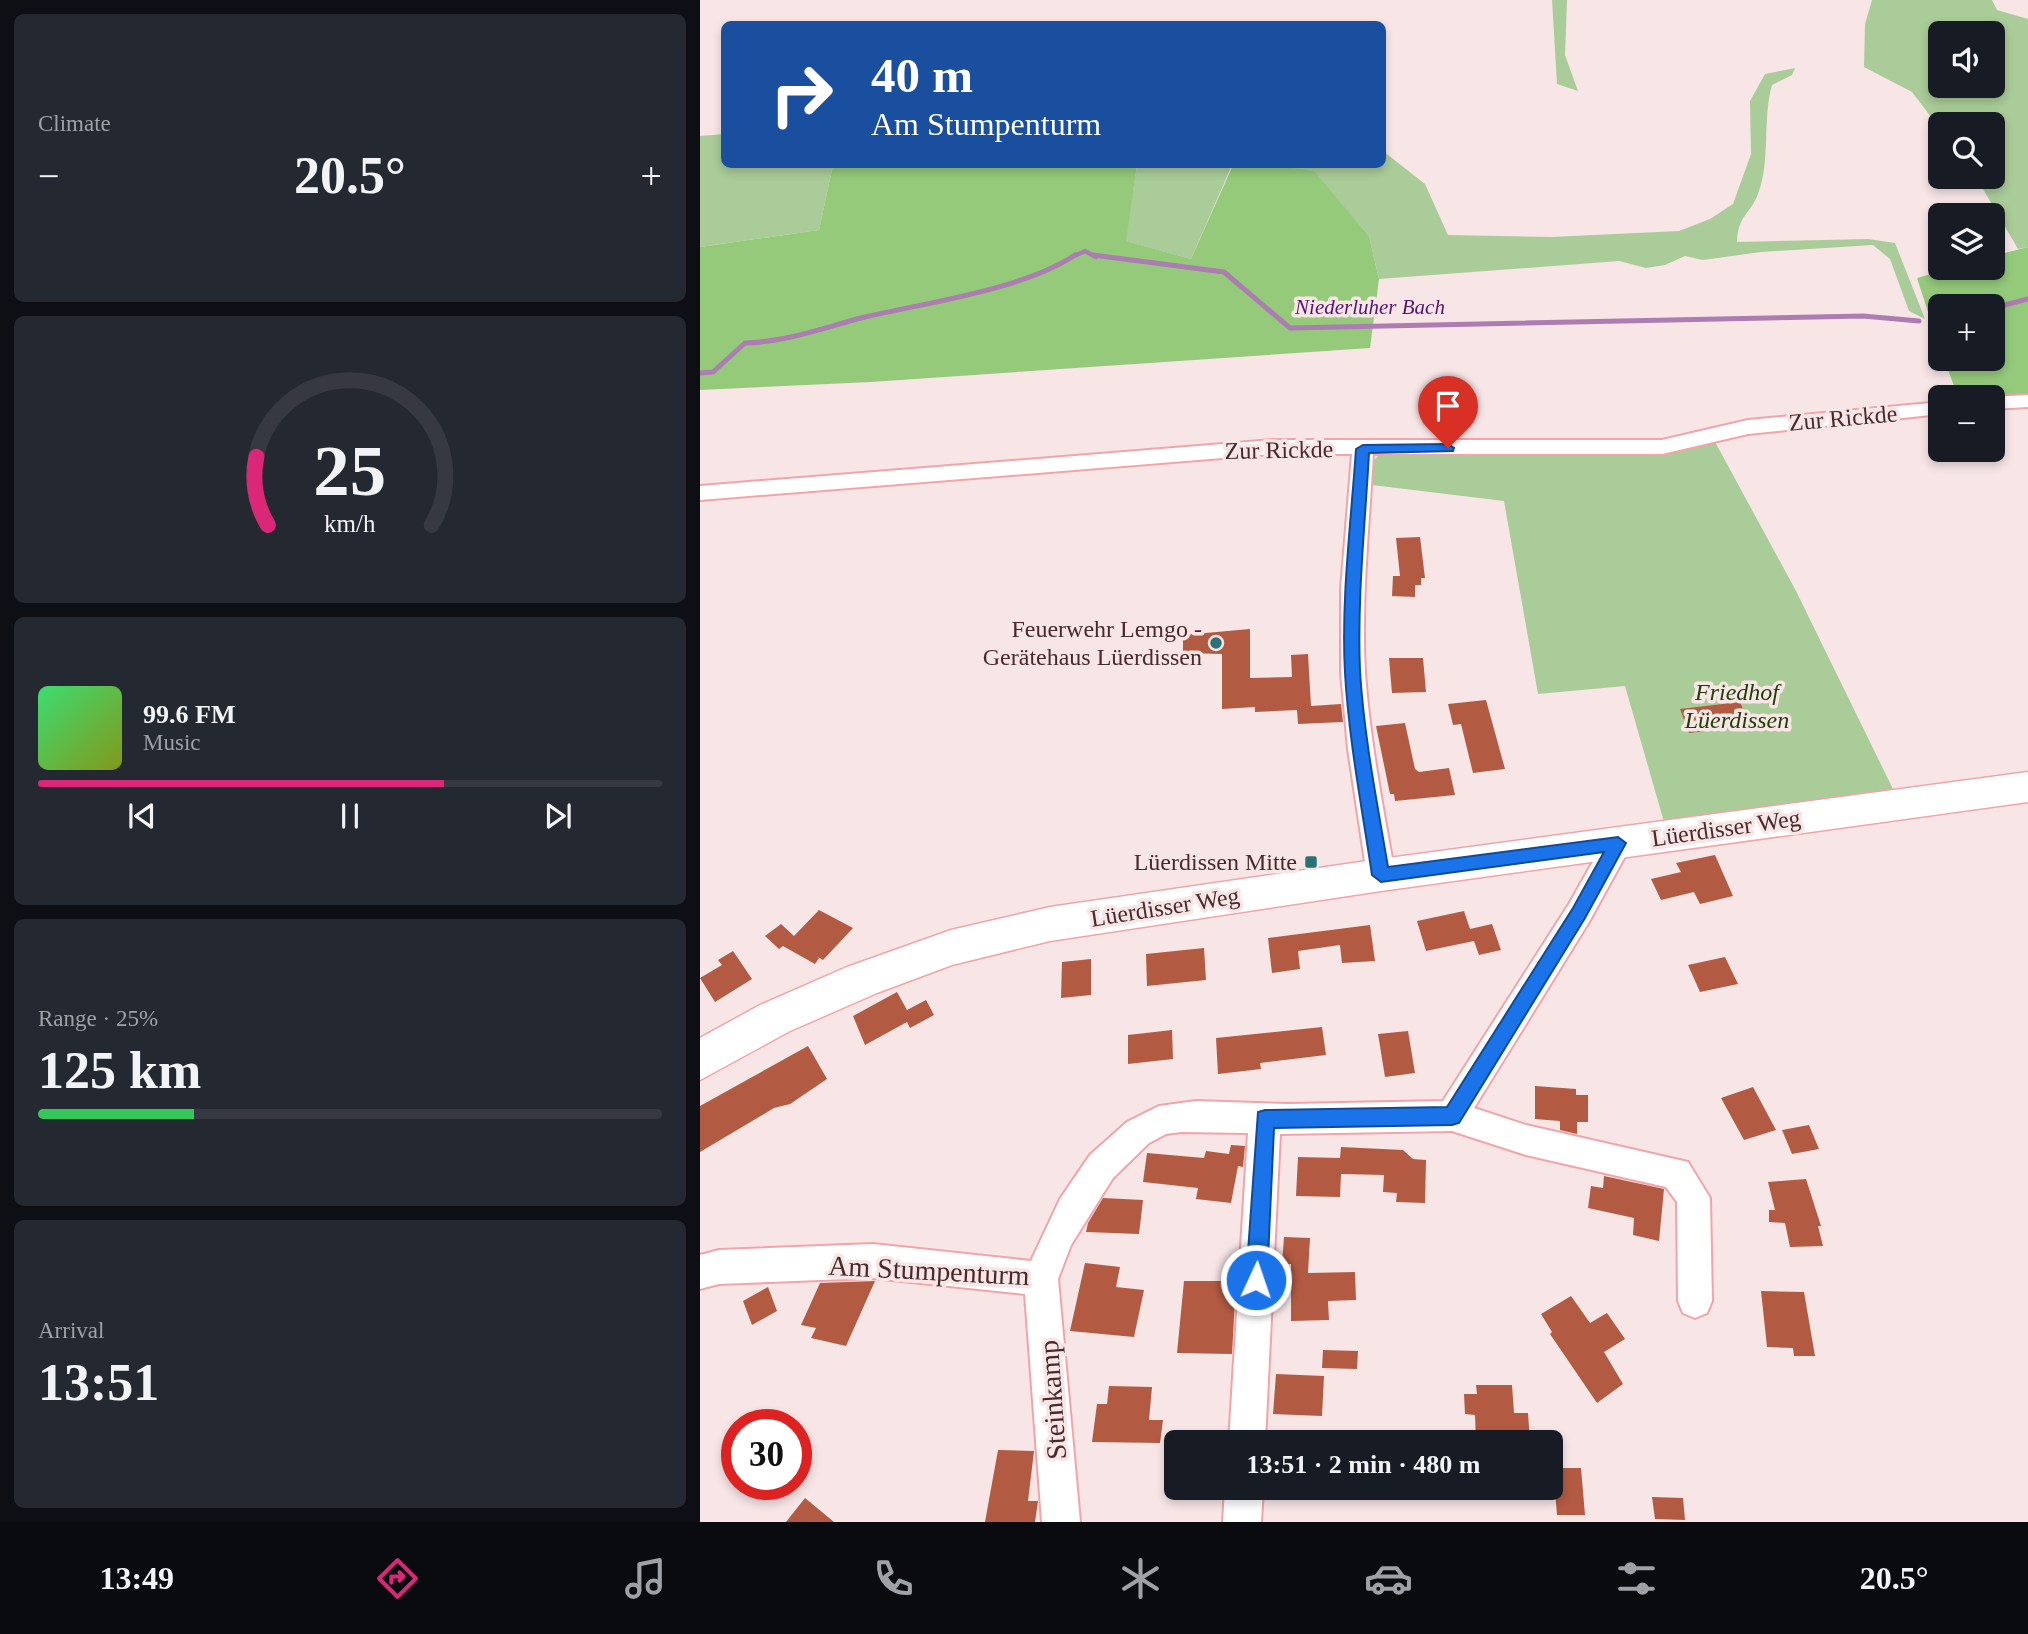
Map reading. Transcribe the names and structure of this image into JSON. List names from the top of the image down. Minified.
{"streets":{"main road":["Lüerdisser Weg"],"street":["Zur Rickde","Am Stumpenturm","Steinkamp"]},"crossings":[["Am Stumpenturm","Steinkamp"]],"water":["Niederluher Bach"],"parks":["Friedhof Lüerdissen"],"places":{"other":["Feuerwehr Lemgo - Gerätehaus Lüerdissen"],"transit":["Lüerdissen Mitte"]},"page":{"tile":["Climate",["Range · 25%","125 km"],["Arrival","13:51"]],"map_buttons":["+","−"],"turn":["40 m","Am Stumpenturm"],"heat":["−","20.5°","+"],"song":["99.6 FM","Music"],"limit":"30","trip":"13:51 · 2 min · 480 m","tabs":["13:49","20.5°"],"gauge":["25","km/h"]}}
